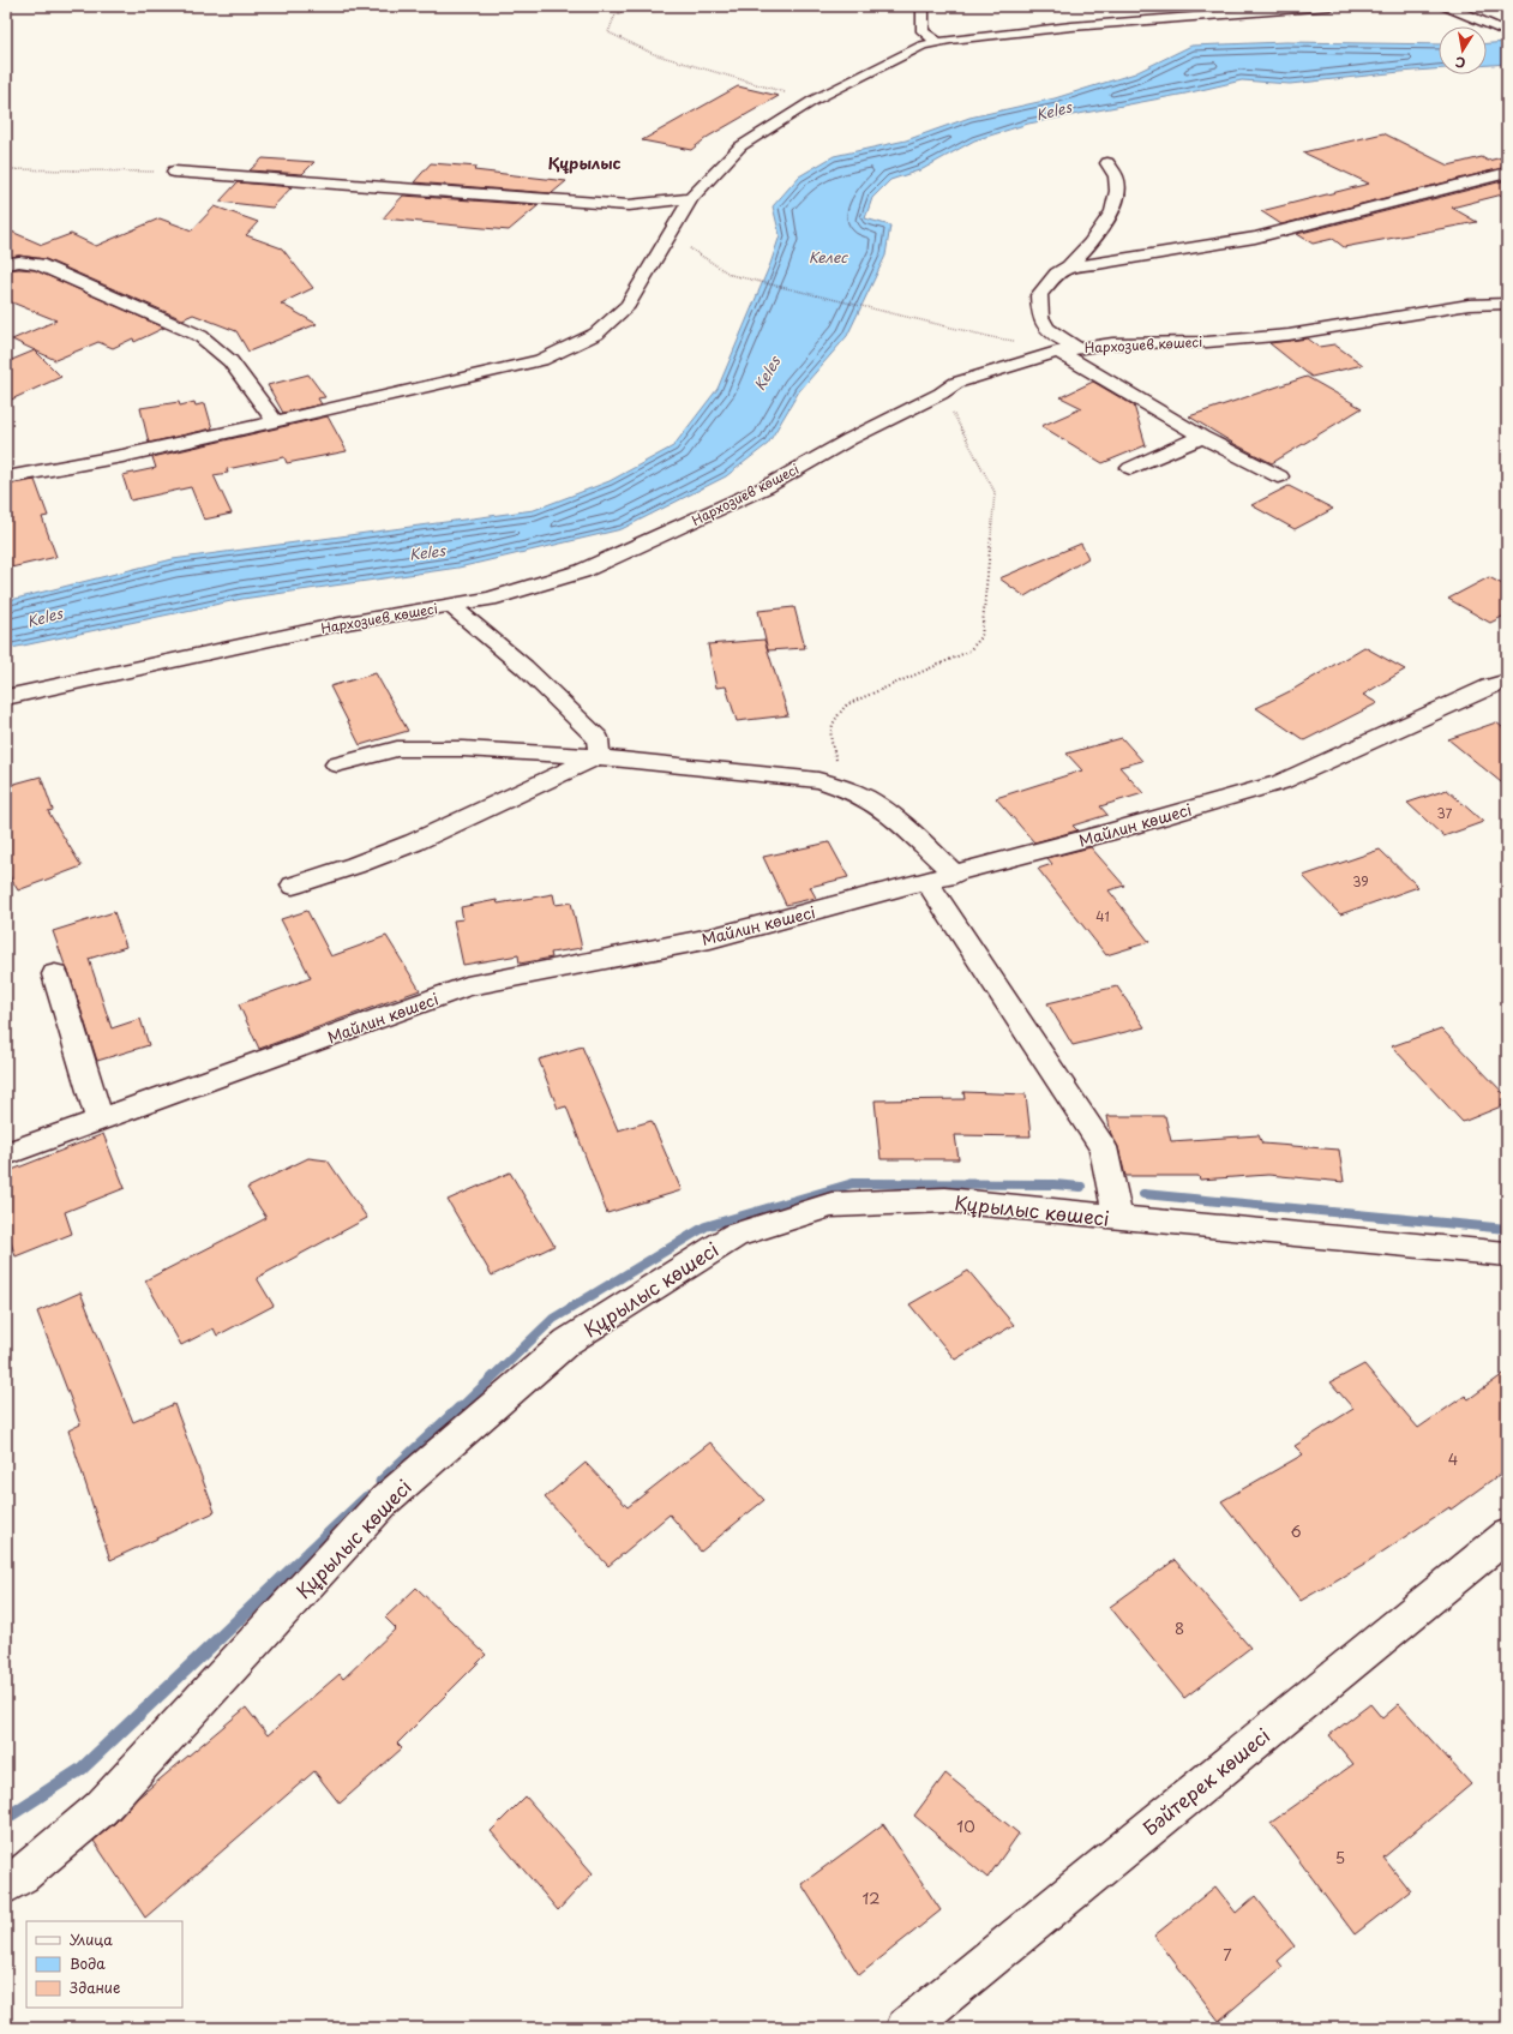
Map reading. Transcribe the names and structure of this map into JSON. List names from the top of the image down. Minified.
{"streets":{"street":["Нархозиев көшесі","Майлин көшесі","Құрылыс көшесі","Бәйтерек көшесі"]},"districts":["Құрылыс"],"water":["Keles","Келес"],"house_numbers":["37","39","41","4","6","8","10","5","12","7"],"legend":["Улица","Вода","Здание"],"north":"bottom"}
